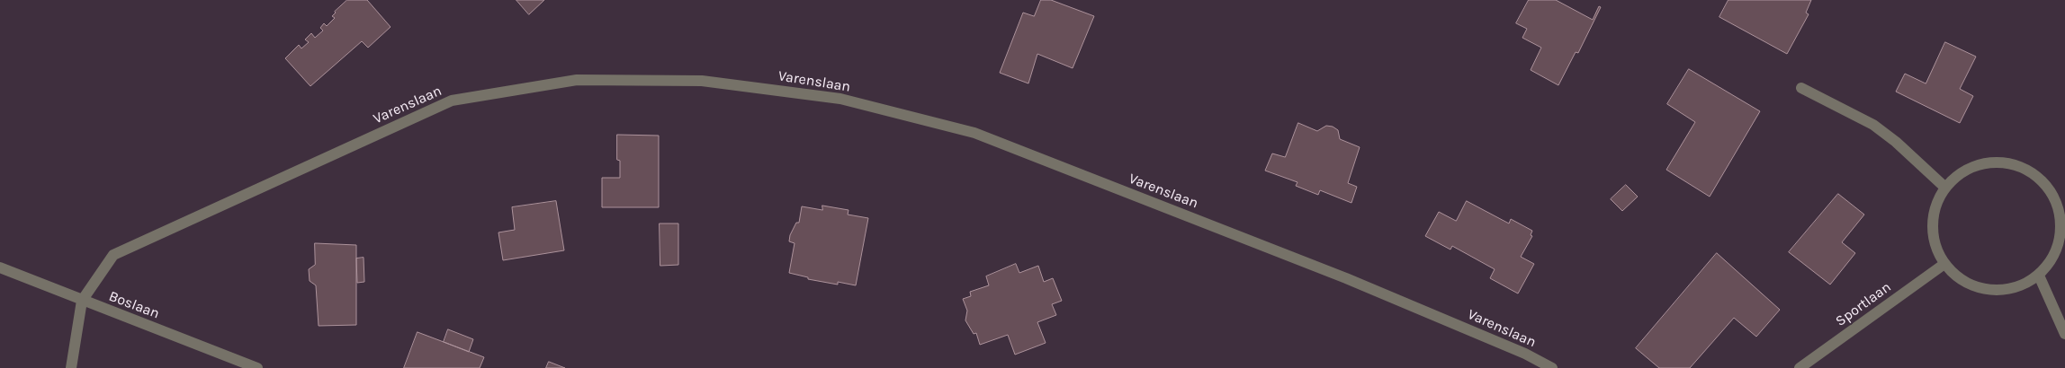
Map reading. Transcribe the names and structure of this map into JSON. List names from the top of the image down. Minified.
{"streets":{"street":["Varenslaan","Sportlaan","Boslaan"]},"crossings":[["Varenslaan","Boslaan"]]}
